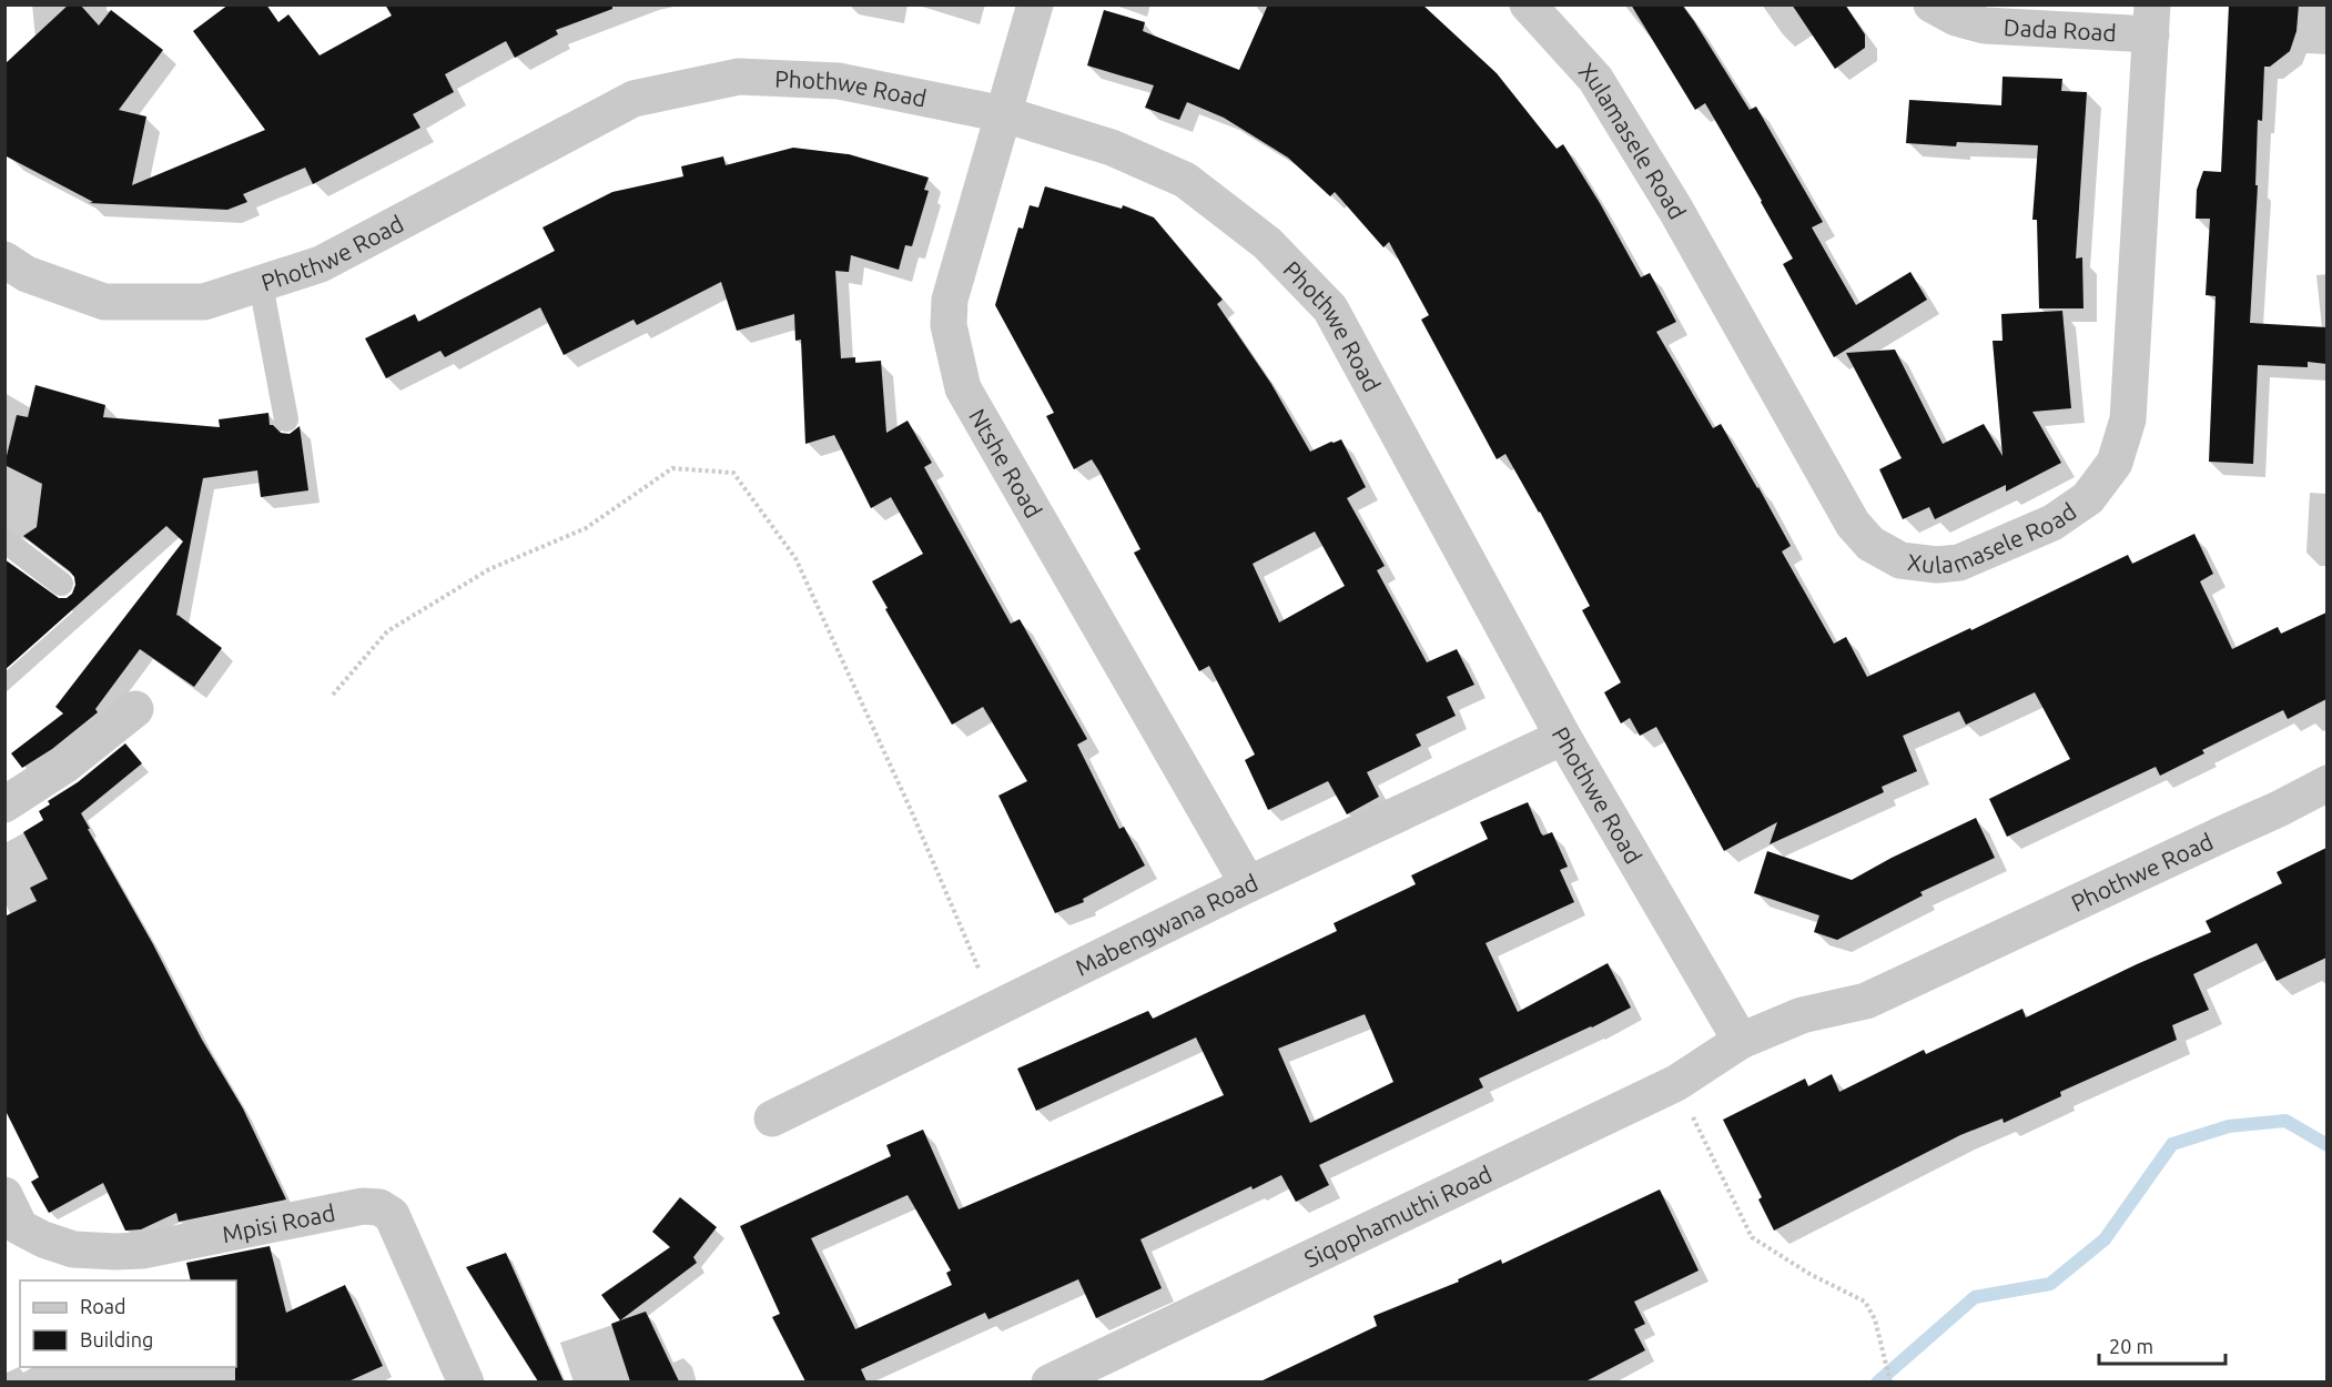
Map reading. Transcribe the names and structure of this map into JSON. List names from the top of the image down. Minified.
{"streets":{"street":["Dada Road","Phothwe Road","Xulamasele Road","Ntshe Road","Mabengwana Road","Siqophamuthi Road","Mpisi Road"]},"crossings":[["Dada Road","Xulamasele Road"],["Phothwe Road","Ntshe Road"],["Phothwe Road","Mabengwana Road"],["Phothwe Road","Siqophamuthi Road"],["Ntshe Road","Mabengwana Road"]],"legend":["Road","Building"],"scale_bar":"20 m"}
